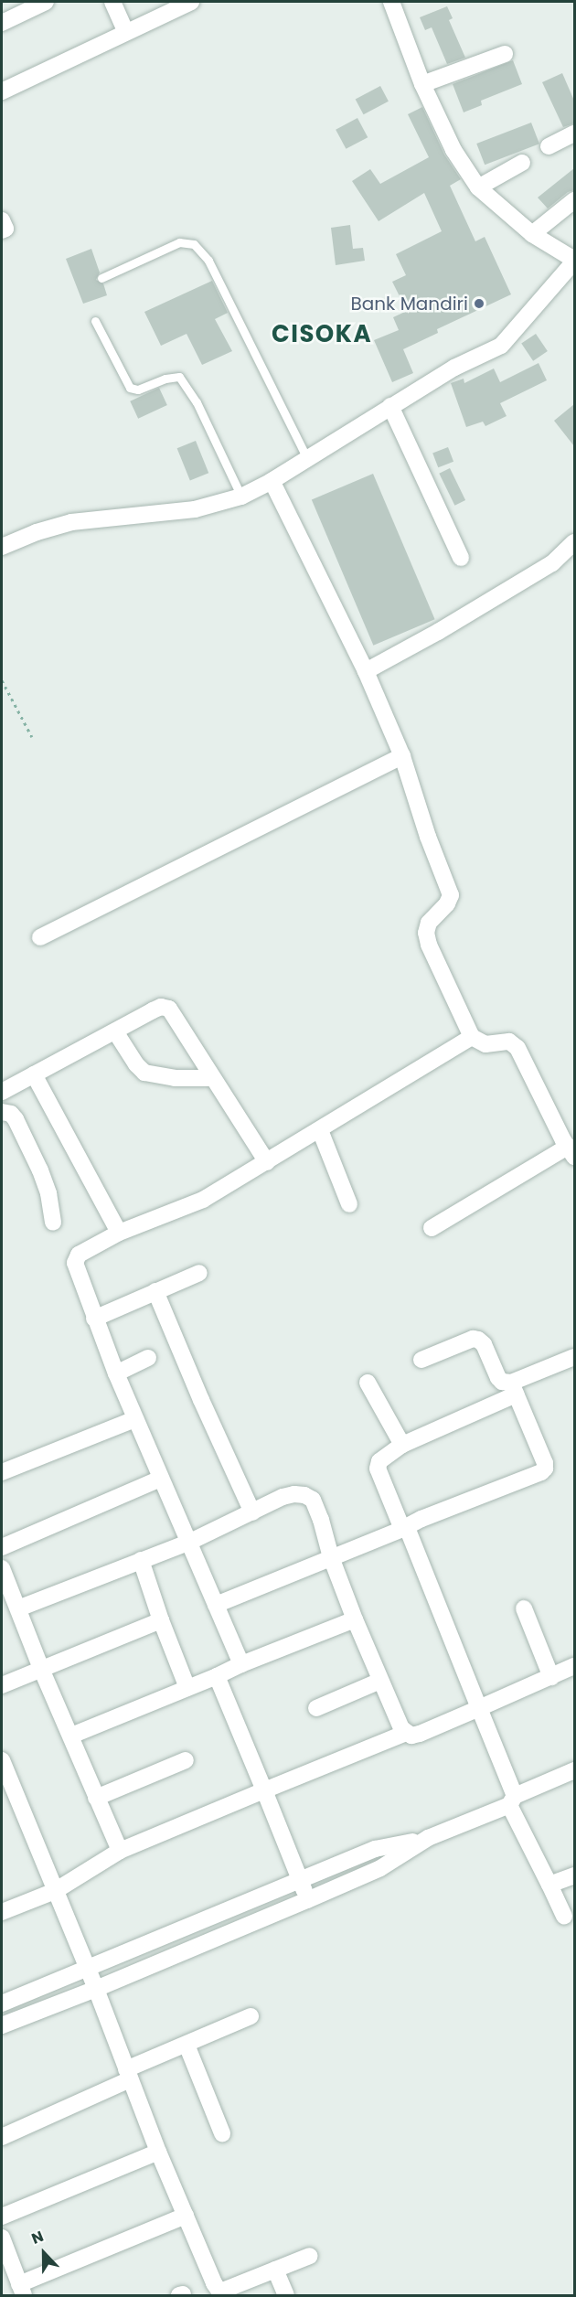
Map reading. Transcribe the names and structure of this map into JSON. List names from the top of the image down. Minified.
{"districts":["CISOKA"],"places":["Bank Mandiri"],"north":"top"}
